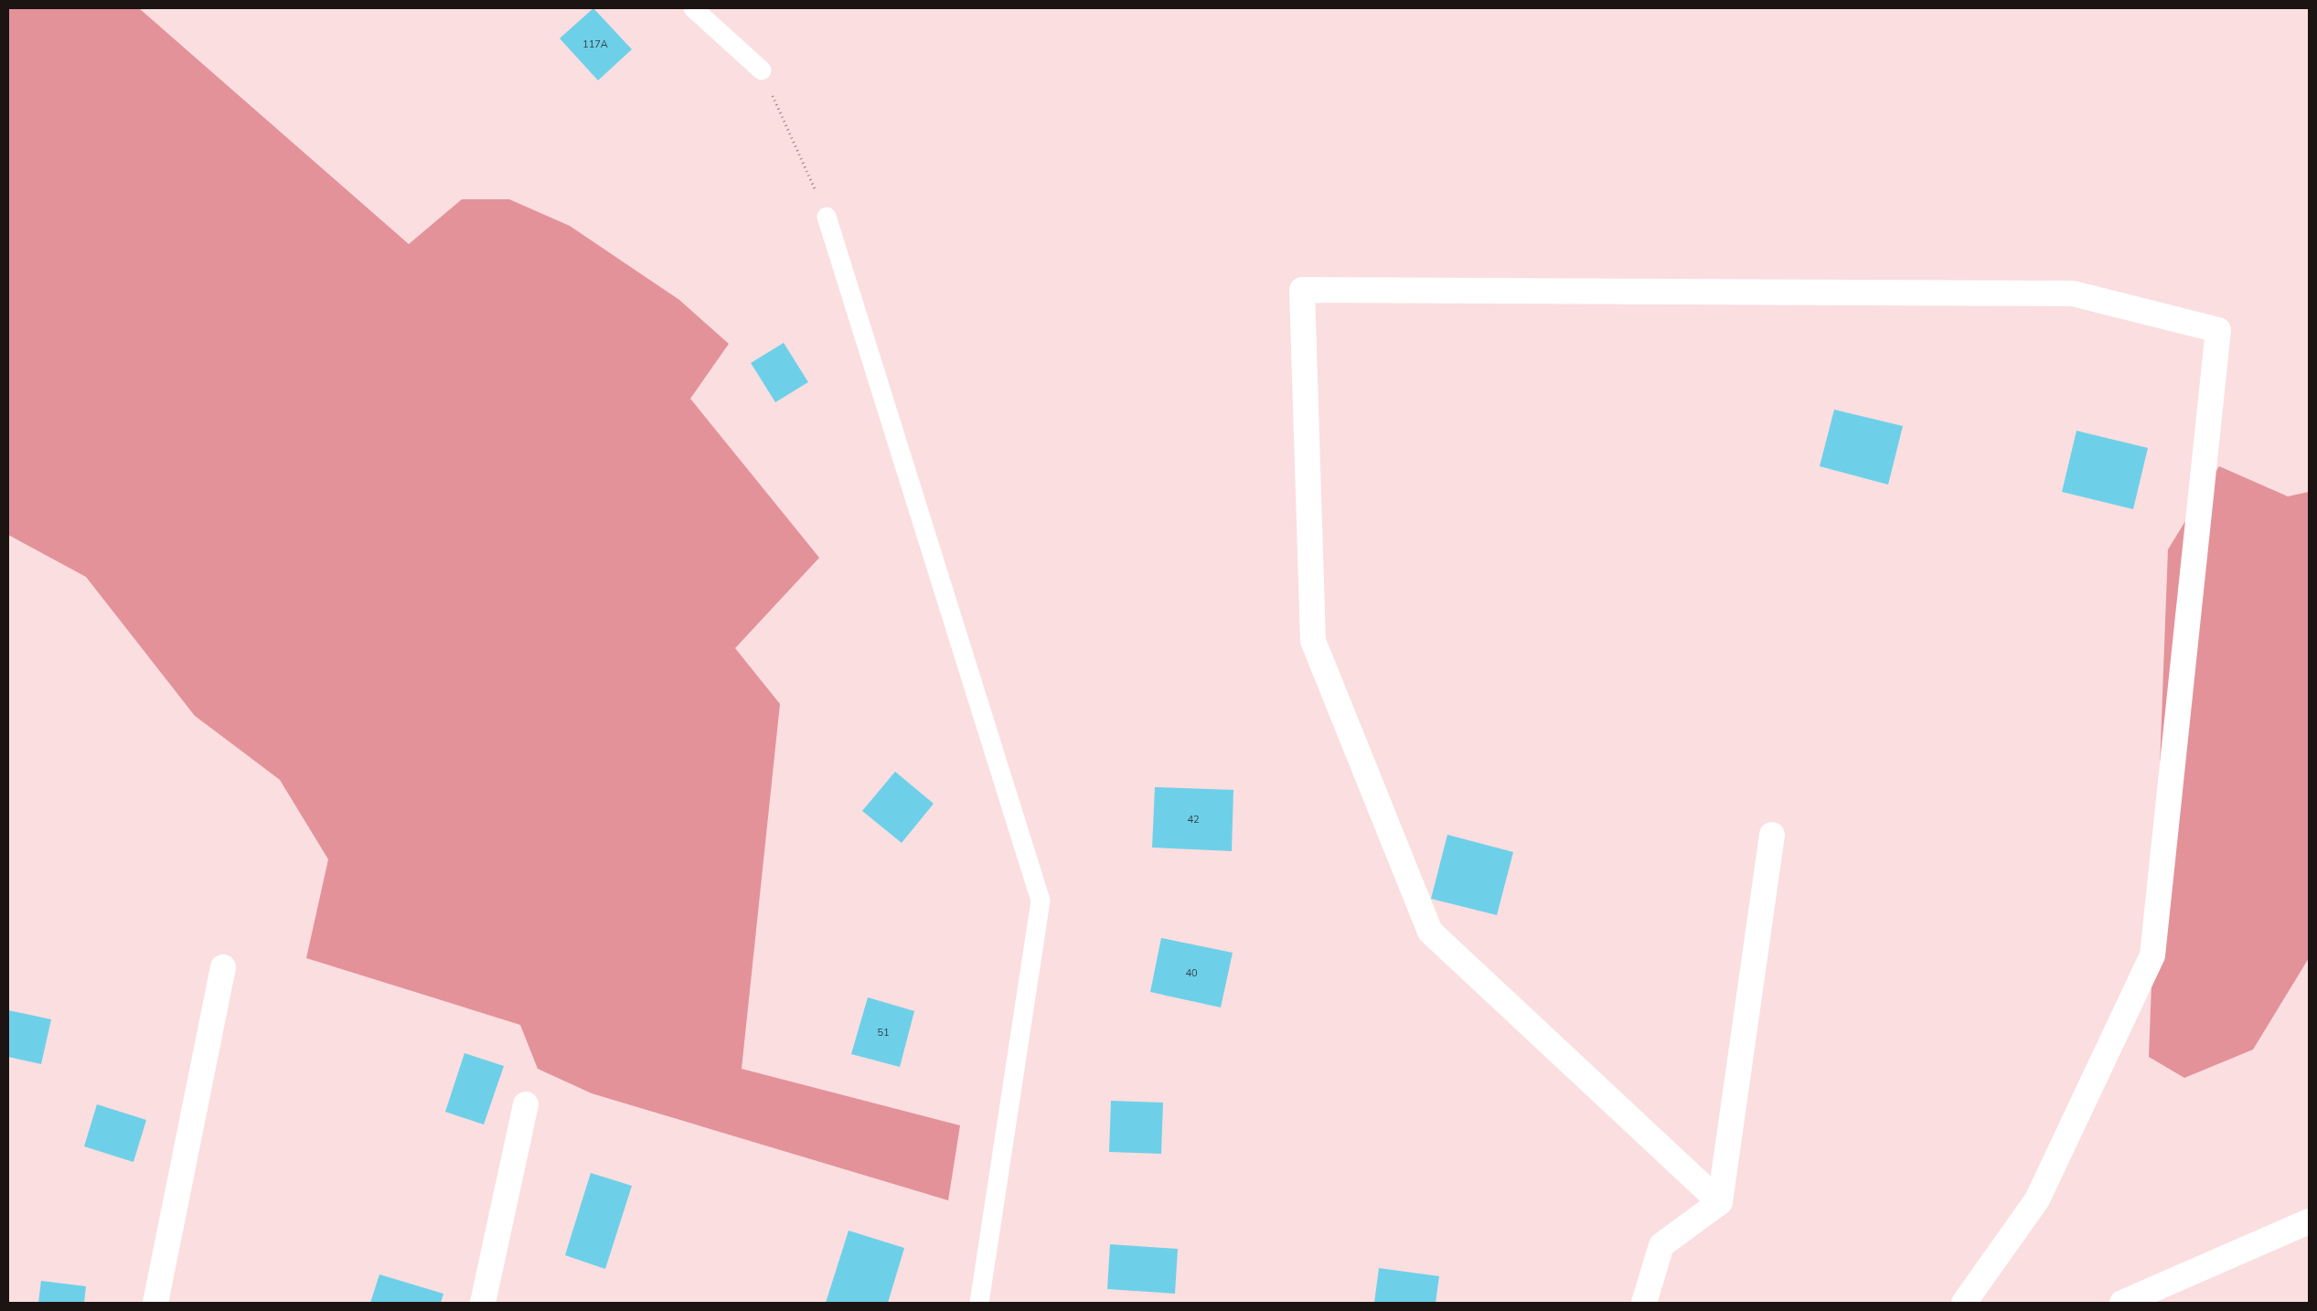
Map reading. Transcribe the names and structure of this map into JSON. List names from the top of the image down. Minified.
{"house_numbers":["117А","42","40","51"]}
